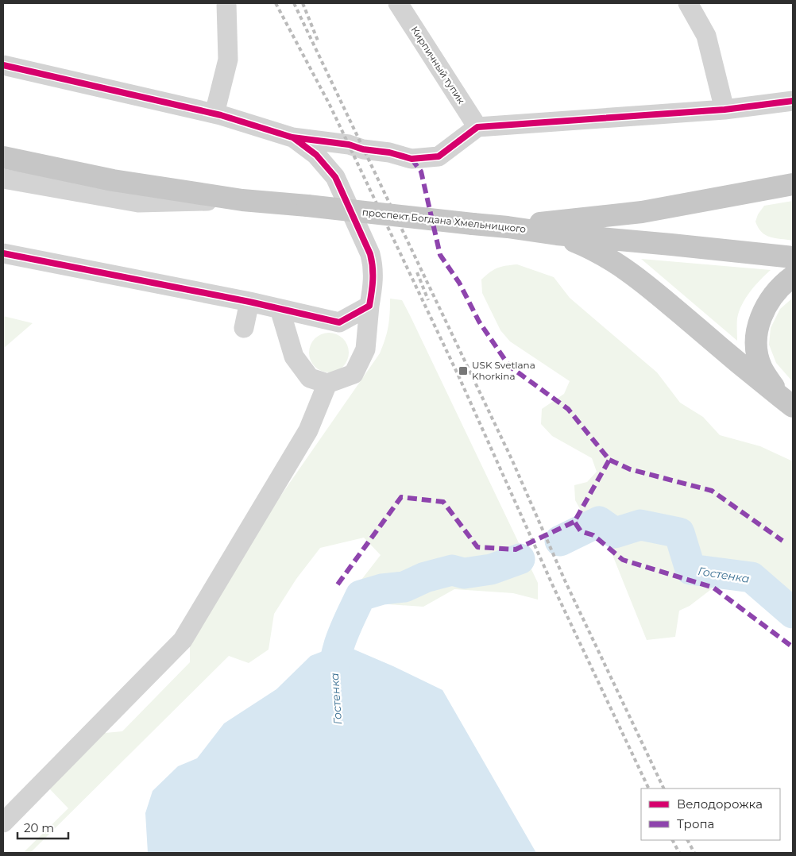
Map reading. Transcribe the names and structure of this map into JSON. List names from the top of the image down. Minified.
{"streets":{"main road":["проспект Богдана Хмельницкого"],"street":["Кирпичный тупик"]},"water":["Гостенка"],"places":{"transit":["USK Svetlana Khorkina"]},"legend":["Велодорожка","Тропа"],"scale_bar":"20 m"}
